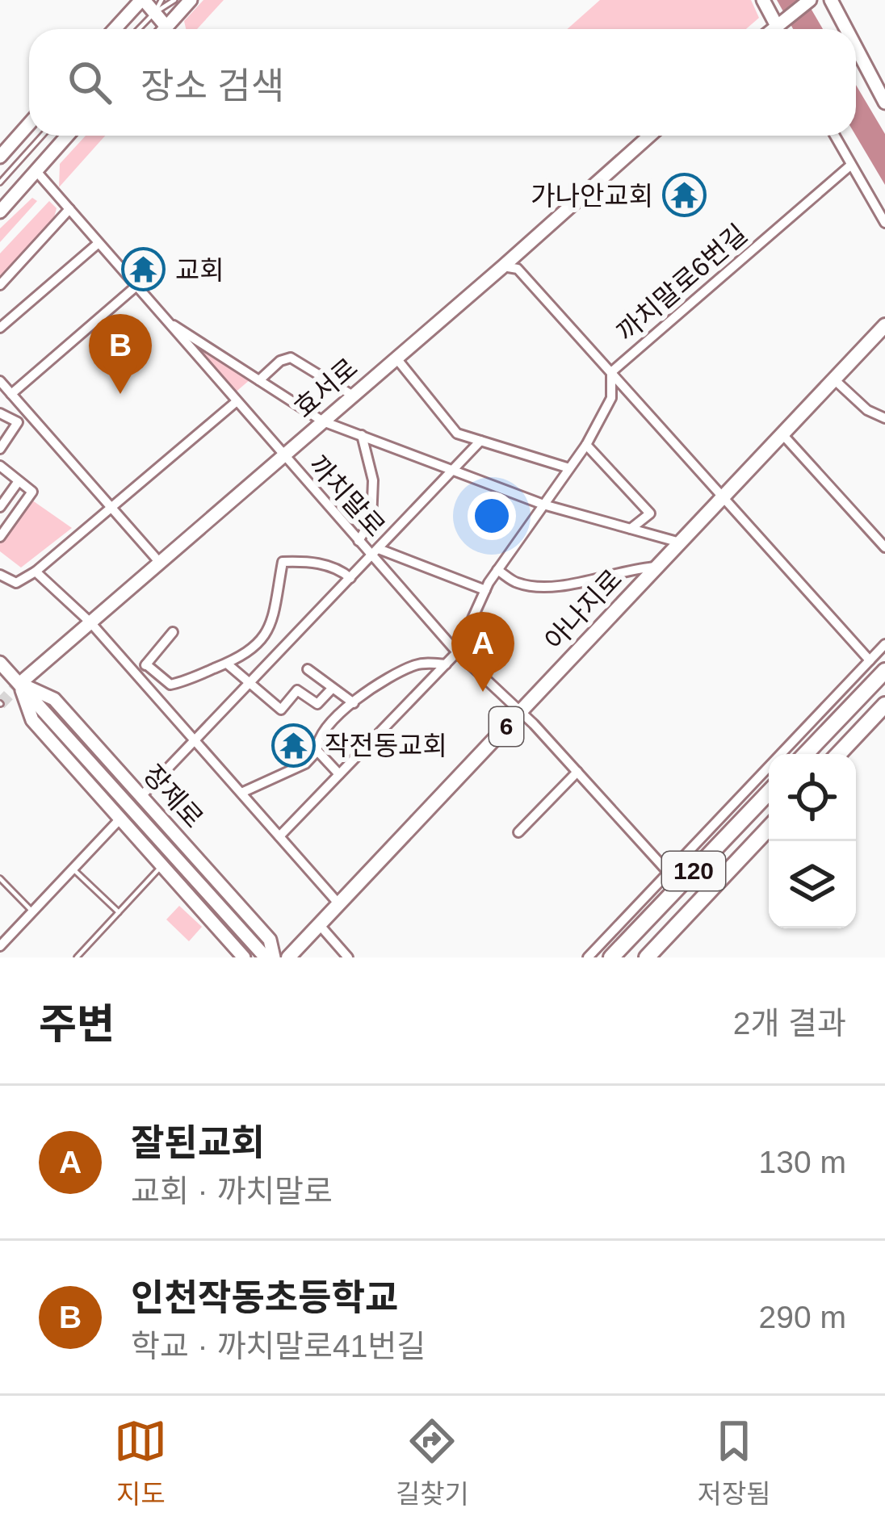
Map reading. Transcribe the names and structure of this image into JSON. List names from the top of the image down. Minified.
{"streets":{"highway":["120"],"main road":["효서로","아나지로","6","장제로"],"street":["까치말로6번길","까치말로"]},"crossings":[["까치말로6번길","까치말로"],["효서로","까치말로"],["효서로","장제로"],["까치말로","아나지로"]],"places":{"temple":["가나안교회","교회","작전동교회"]},"page":{"search":"장소 검색","pins":["B","A"],"heading":["주변","2개 결과"],"list":[{"mark":"A","name":"잘된교회","note":"교회 · 까치말로","value":"130 m"},{"mark":"B","name":"인천작동초등학교","note":"학교 · 까치말로41번길","value":"290 m"}],"nav":["지도","길찾기","저장됨"]}}
